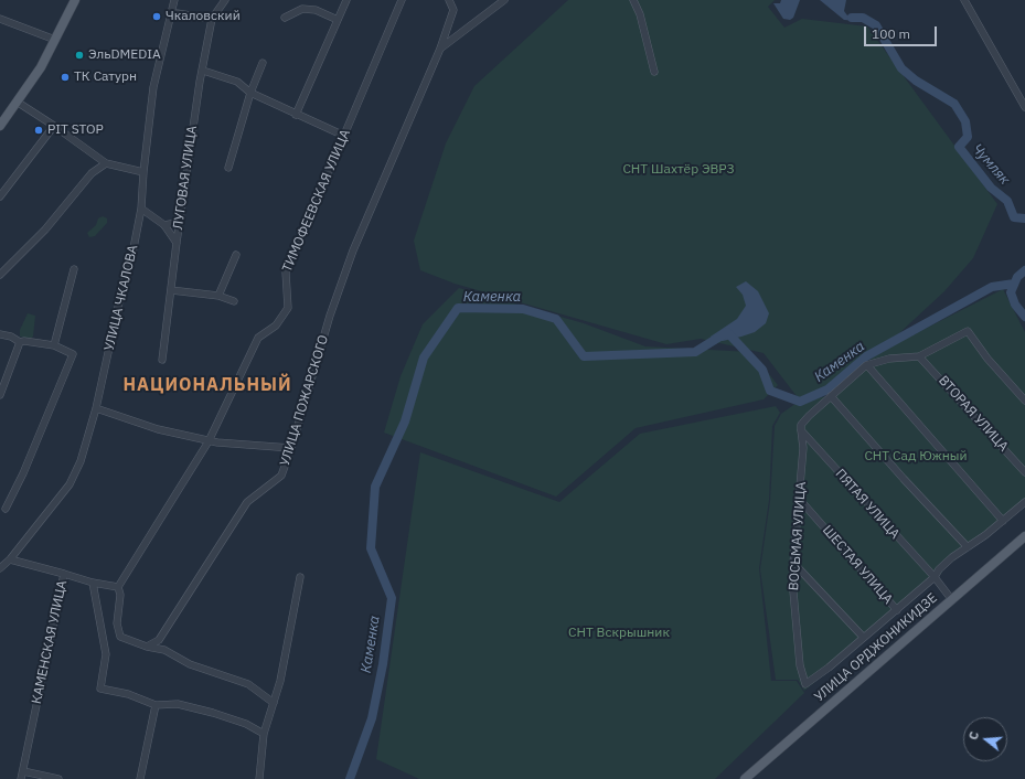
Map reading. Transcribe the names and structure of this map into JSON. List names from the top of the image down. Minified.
{"streets":{"main road":["УЛИЦА ОРДЖОНИКИДЗЕ"],"street":["ЛУГОВАЯ УЛИЦА","ТИМОФЕЕВСКАЯ УЛИЦА","УЛИЦА ЧКАЛОВА","УЛИЦА ПОЖАРСКОГО","ВТОРАЯ УЛИЦА","ПЯТАЯ УЛИЦА","ВОСЬМАЯ УЛИЦА","ШЕСТАЯ УЛИЦА","КАМЕНСКАЯ УЛИЦА"]},"crossings":[["ПЯТАЯ УЛИЦА","ВОСЬМАЯ УЛИЦА"],["ПЯТАЯ УЛИЦА","УЛИЦА ОРДЖОНИКИДЗЕ"],["ВОСЬМАЯ УЛИЦА","ШЕСТАЯ УЛИЦА"]],"districts":["НАЦИОНАЛЬНЫЙ"],"water":["Чумляк","Каменка"],"parks":["СНТ Шахтёр ЭВРЗ","СНТ Сад Южный","СНТ Вскрышник"],"places":["Чкаловский","ЭльDMEDIA","ТК Сатурн","PIT STOP"],"scale_bar":"100 m","north":"left"}
